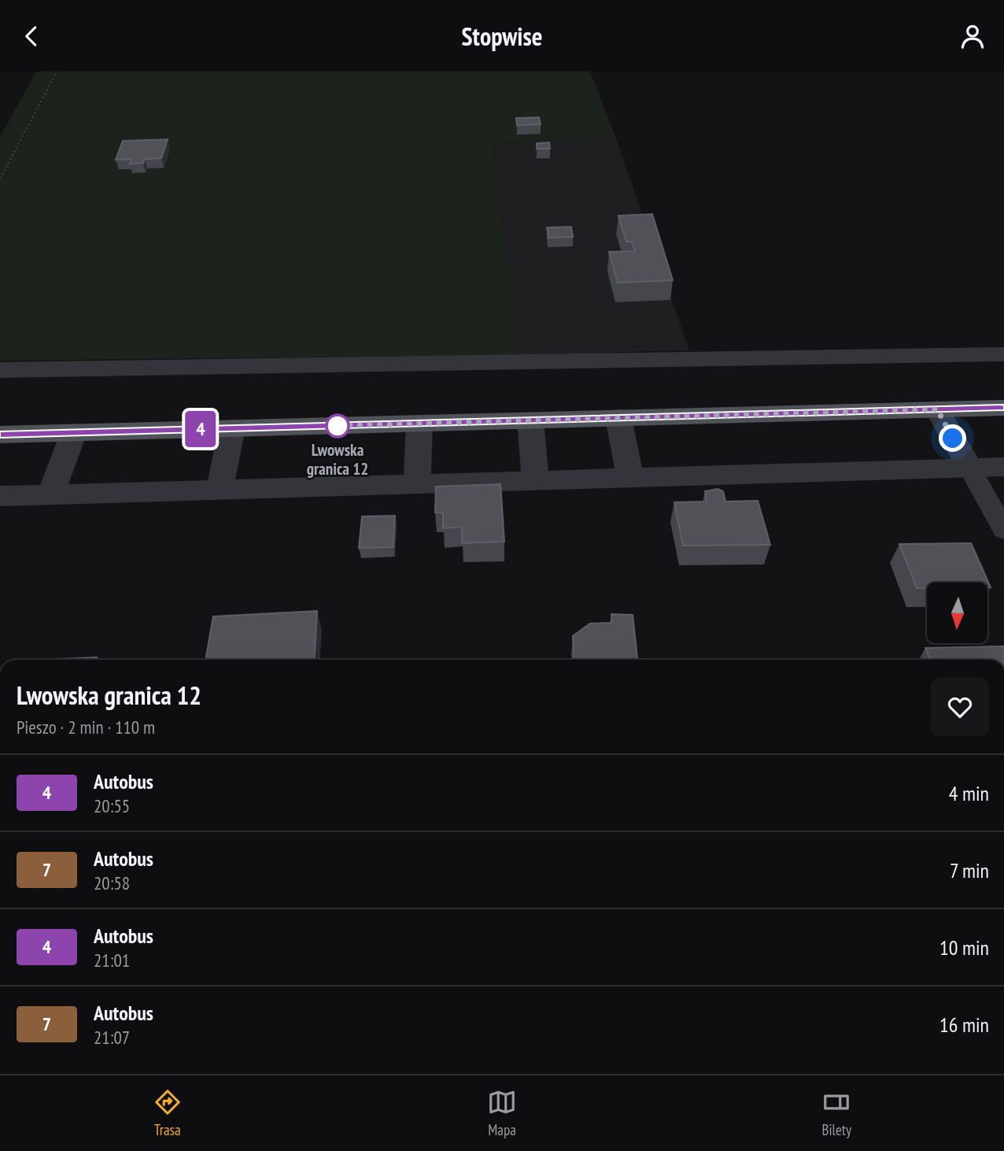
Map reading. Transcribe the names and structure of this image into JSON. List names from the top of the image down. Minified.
{"places":["Lwowska granica 12"],"lines":["bus line 4"],"north":"bottom","page":{"header":"Stopwise","on_map":"4","heading":["Lwowska granica 12","Pieszo · 2 min · 110 m"],"list":[{"mark":"4","name":"Autobus","note":"20:55","value":"4 min"},{"mark":"7","name":"Autobus","note":"20:58","value":"7 min"},{"mark":"4","name":"Autobus","note":"21:01","value":"10 min"},{"mark":"7","name":"Autobus","note":"21:07","value":"16 min"}],"tabs":["Trasa","Mapa","Bilety"]}}
